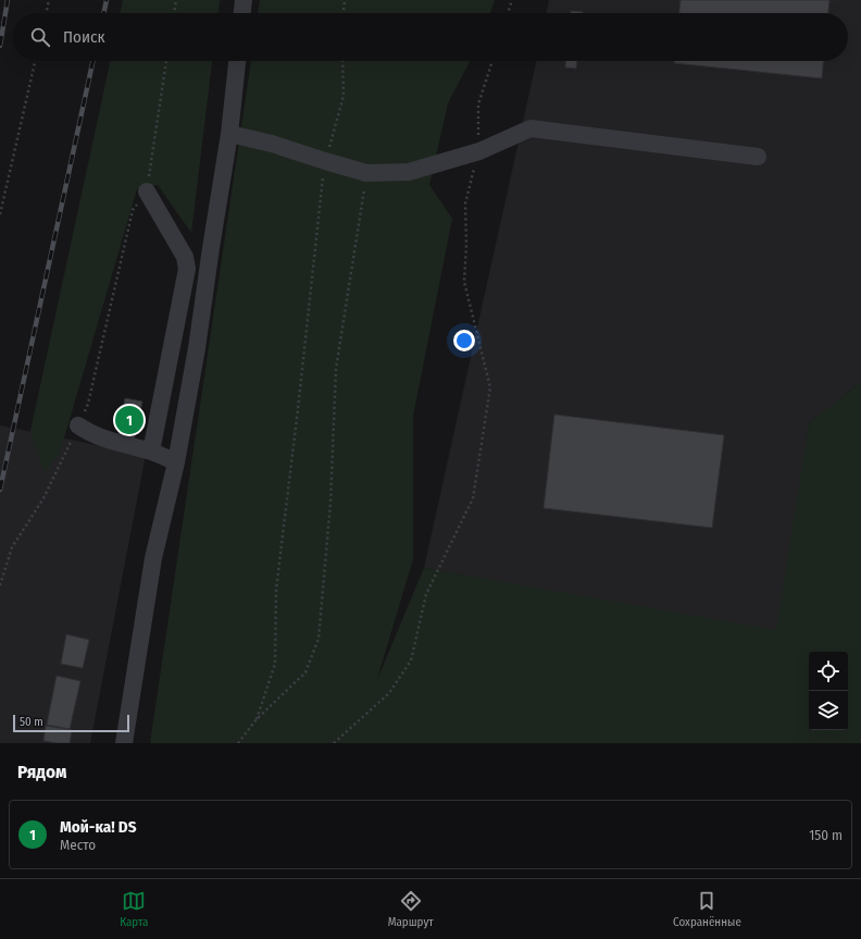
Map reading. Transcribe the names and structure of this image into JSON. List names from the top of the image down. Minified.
{"scale_bar":"50 m","page":{"search":"Поиск","pins":"1","scale":"50 m","heading":"Рядом","list":[{"mark":"1","name":"Мой-ка! DS","note":"Место","value":"150 m"}],"nav":["Карта","Маршрут","Сохранённые"]}}
